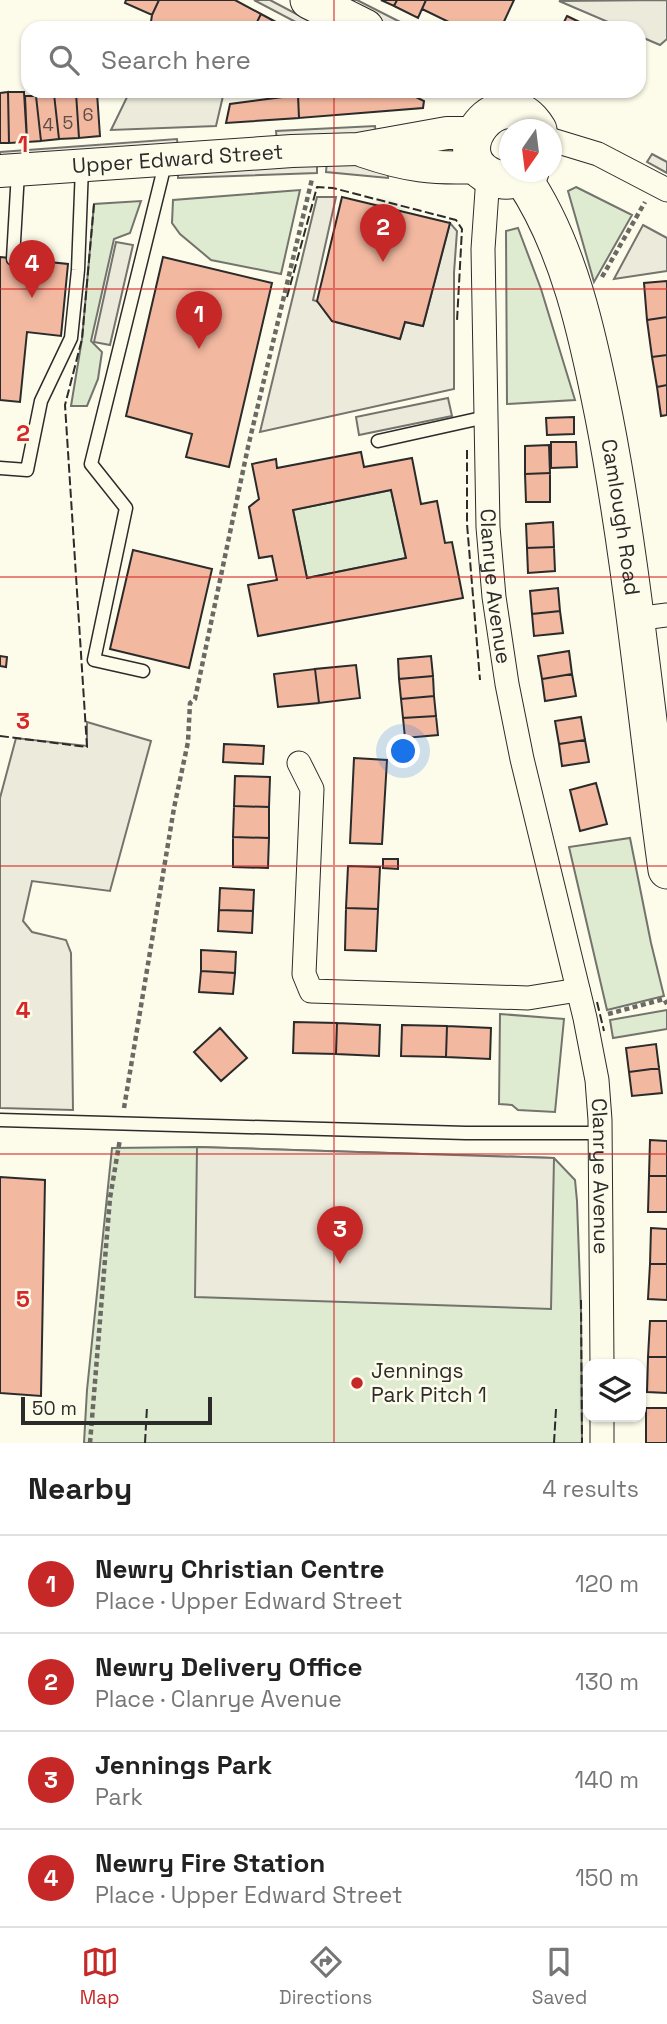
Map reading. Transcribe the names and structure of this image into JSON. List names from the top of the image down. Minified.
{"streets":{"main road":["Upper Edward Street","Camlough Road"],"street":["Clanrye Avenue"]},"crossings":[["Upper Edward Street","Camlough Road"],["Upper Edward Street","Clanrye Avenue"],["Camlough Road","Clanrye Avenue"]],"places":["Jennings Park Pitch 1"],"house_numbers":["6","5","4"],"scale_bar":"50 m","north":"bottom","page":{"search":"Search here","pins":["2","4","1","3"],"scale":"50 m","heading":["Nearby","4 results"],"list":[{"mark":"1","name":"Newry Christian Centre","note":"Place · Upper Edward Street","value":"120 m"},{"mark":"2","name":"Newry Delivery Office","note":"Place · Clanrye Avenue","value":"130 m"},{"mark":"3","name":"Jennings Park","note":"Park","value":"140 m"},{"mark":"4","name":"Newry Fire Station","note":"Place · Upper Edward Street","value":"150 m"}],"nav":["Map","Directions","Saved"]},"grid":{"rows":["1","2","3","4","5"]}}
